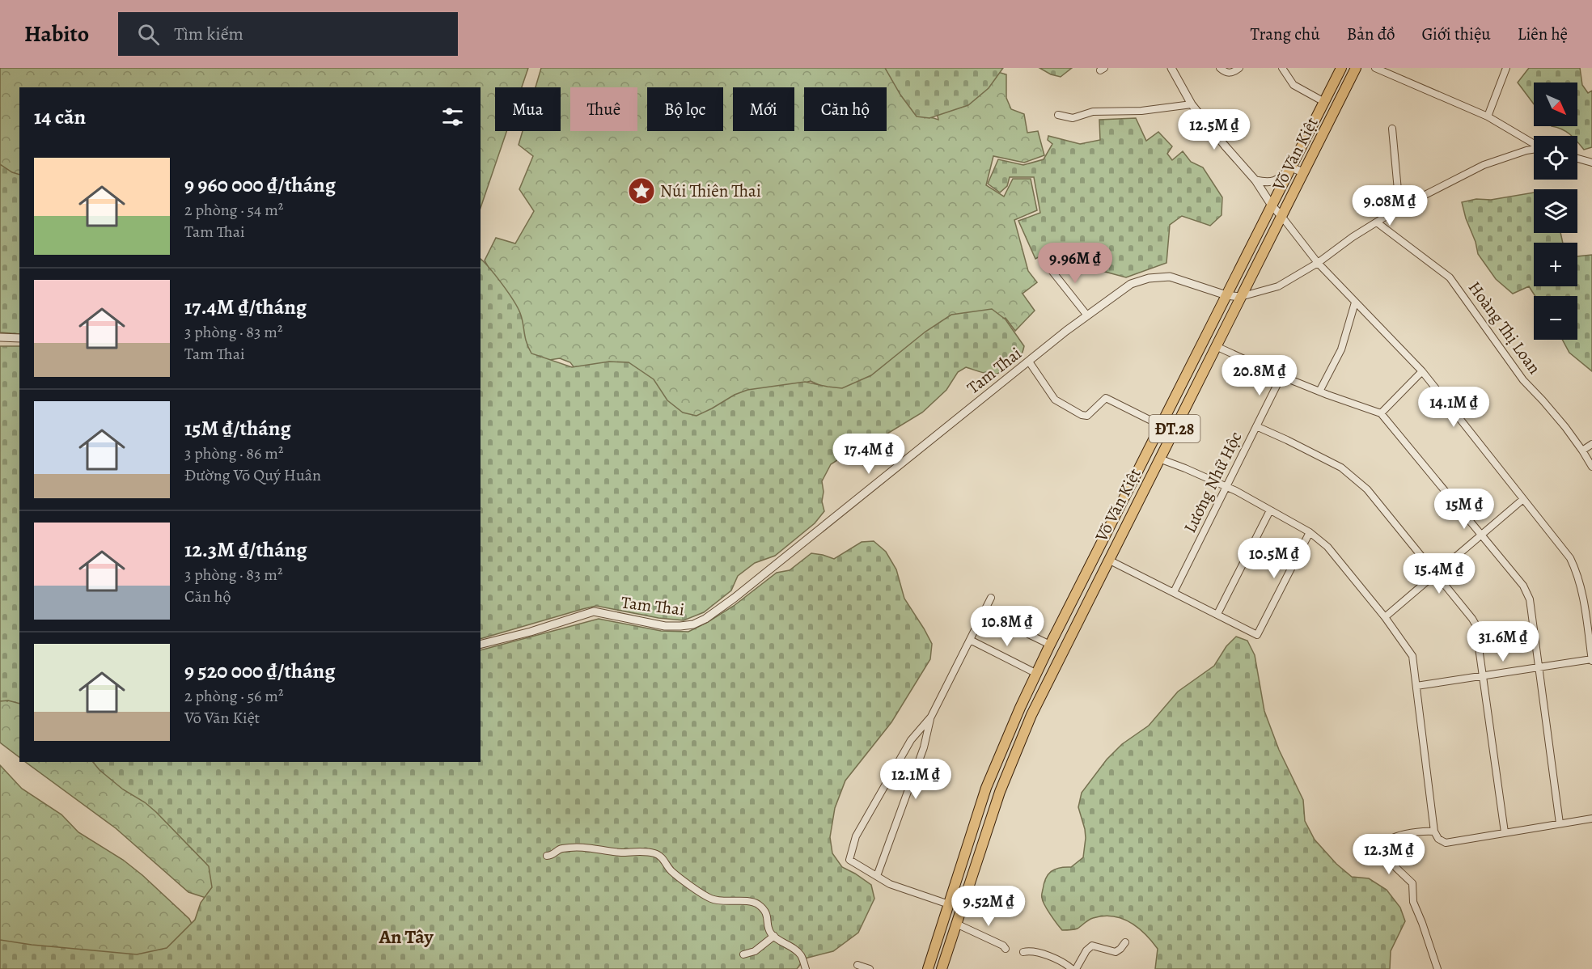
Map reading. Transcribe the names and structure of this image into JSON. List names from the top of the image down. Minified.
{"streets":{"main road":["Võ Văn Kiệt","ĐT.28"],"street":["Hoàng Thị Loan","Tam Thai","Lương Nhữ Hộc"]},"crossings":[["Võ Văn Kiệt","Tam Thai"],["Hoàng Thị Loan","Tam Thai"]],"districts":["An Tây"],"places":{"place":["Núi Thiên Thai"]},"north":"bottom right","page":{"header":"Habito","search":"Tìm kiếm","nav":["Trang chủ","Bản đồ","Giới thiệu","Liên hệ"],"map_buttons":["+","−"],"chip":["Mua","Thuê","Bộ lọc","Mới","Căn hộ"],"heading":"14 căn","price":["12.5M ₫","9.08M ₫","9.96M ₫","20.8M ₫","14.1M ₫","17.4M ₫","15M ₫","10.5M ₫","15.4M ₫","10.8M ₫","31.6M ₫","12.1M ₫","12.3M ₫","9.52M ₫"],"list":[{"name":"9 960 000 ₫/tháng","note":"2 phòng · 54 m² · Tam Thai"},{"name":"17.4M ₫/tháng","note":"3 phòng · 83 m² · Tam Thai"},{"name":"15M ₫/tháng","note":"3 phòng · 86 m² · Đường Võ Quý Huân"},{"name":"12.3M ₫/tháng","note":"3 phòng · 83 m² · Căn hộ"},{"name":"9 520 000 ₫/tháng","note":"2 phòng · 56 m² · Võ Văn Kiệt"}]}}
